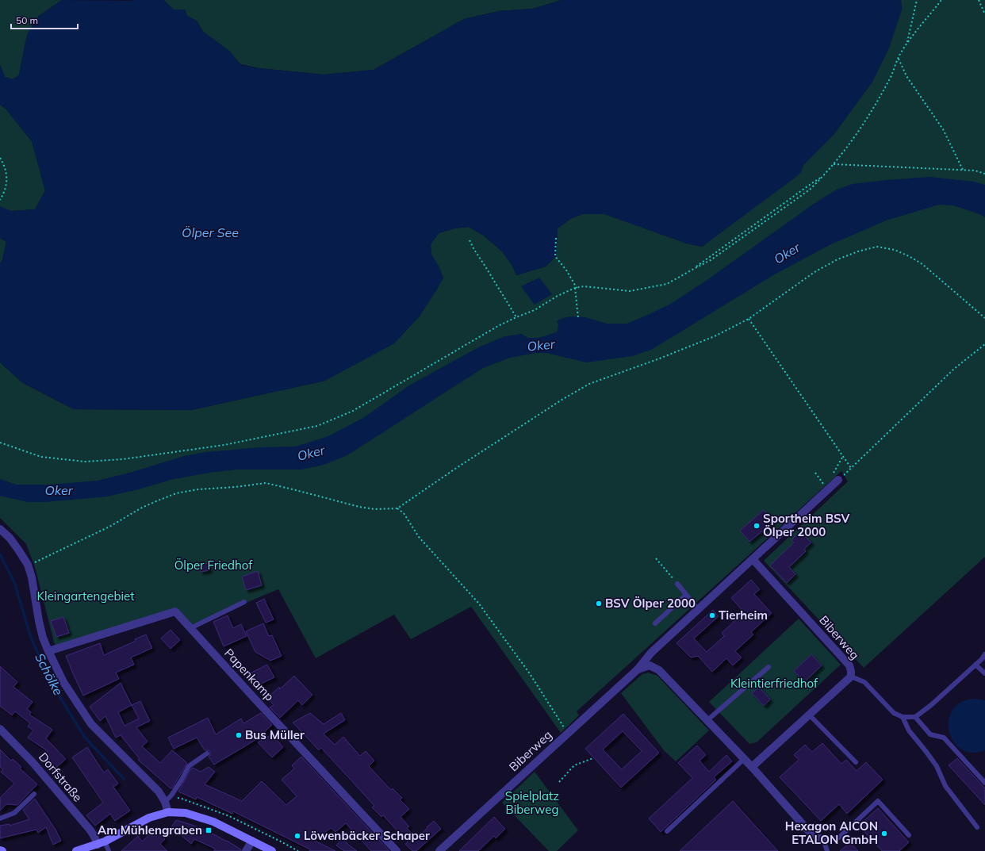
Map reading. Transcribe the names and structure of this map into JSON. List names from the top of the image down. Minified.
{"streets":{"street":["Biberweg","Papenkamp","Dorfstraße"]},"water":["Ölper See","Oker","Schölke"],"parks":["Ölper Friedhof","Kleingartengebiet","Kleintierfriedhof","Spielplatz Biberweg"],"places":{"other":["Sportheim BSV Ölper 2000","BSV Ölper 2000","Tierheim","Bus Müller","Hexagon AICON ETALON GmbH","Löwenbäcker Schaper"],"transit":["Am Mühlengraben"]},"scale_bar":"50 m"}
